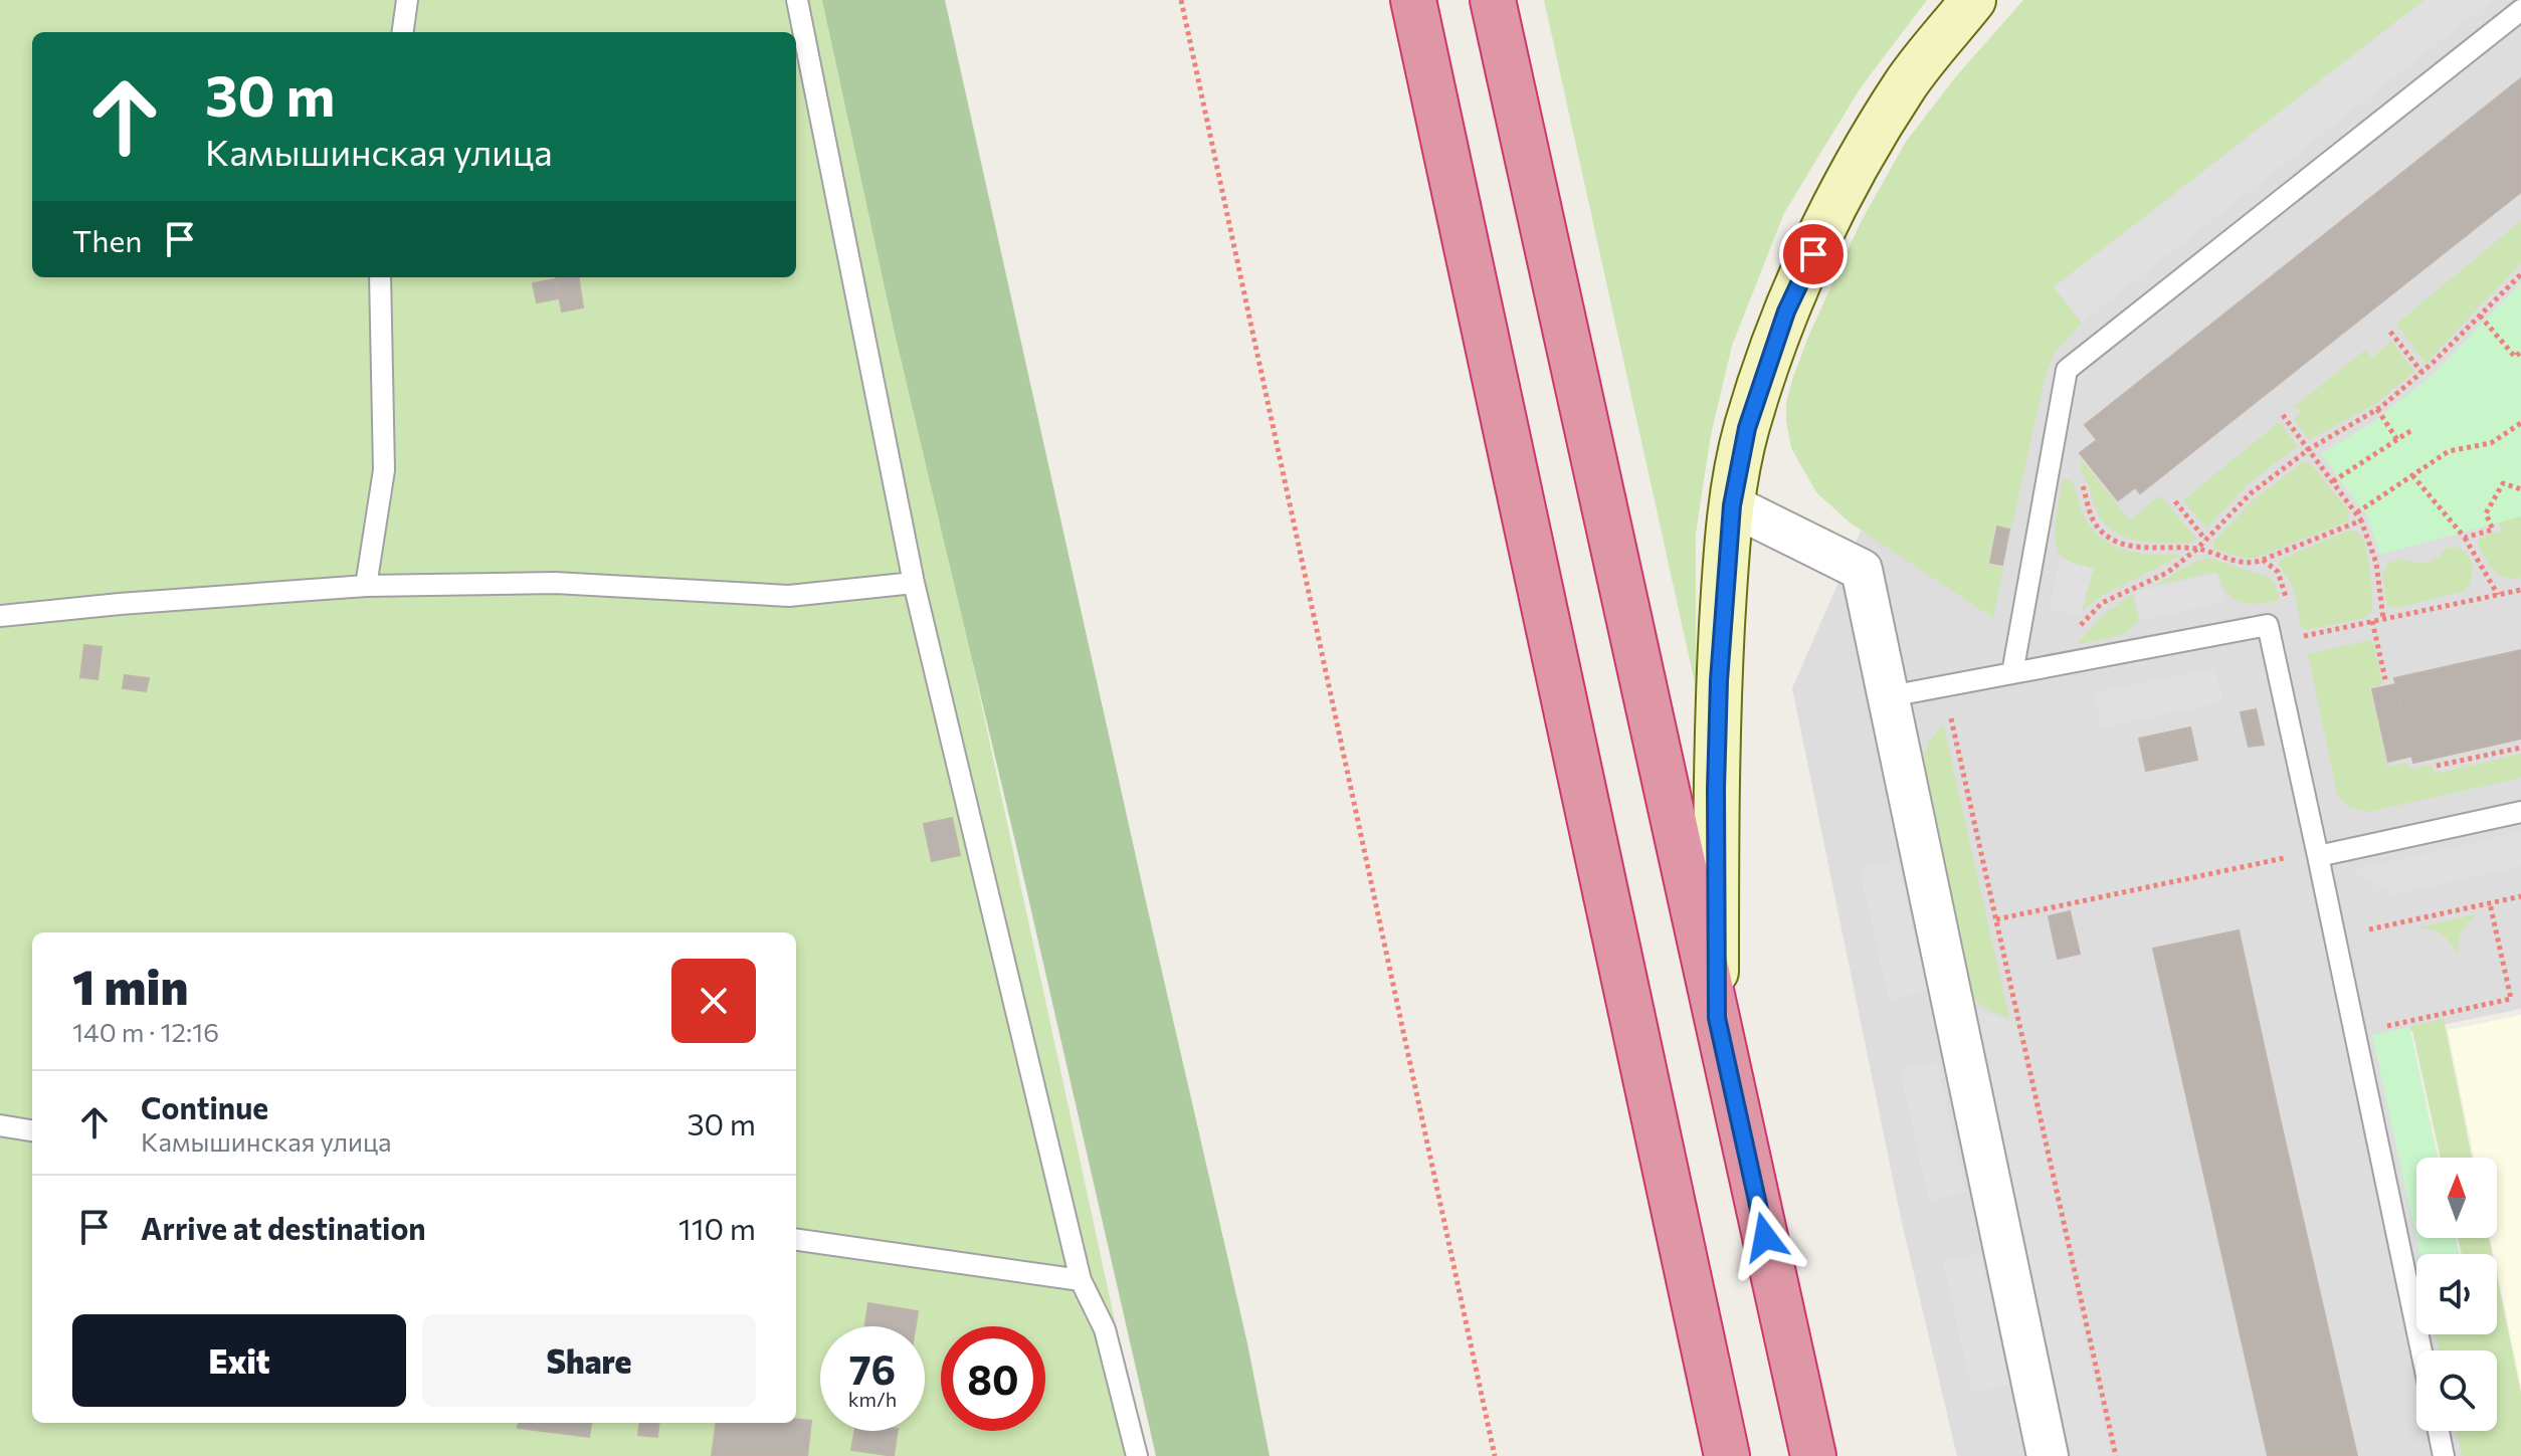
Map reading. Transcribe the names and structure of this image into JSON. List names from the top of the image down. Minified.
{"north":"top","page":{"turn":["30 m","Камышинская улица"],"then":"Then","heading":["1 min","140 m · 12:16"],"list":[{"name":"Continue","note":"Камышинская улица","value":"30 m"},{"name":"Arrive at destination","value":"110 m"}],"buttons":["Exit","Share"],"speed":"76 km/h","limit":"80"}}
